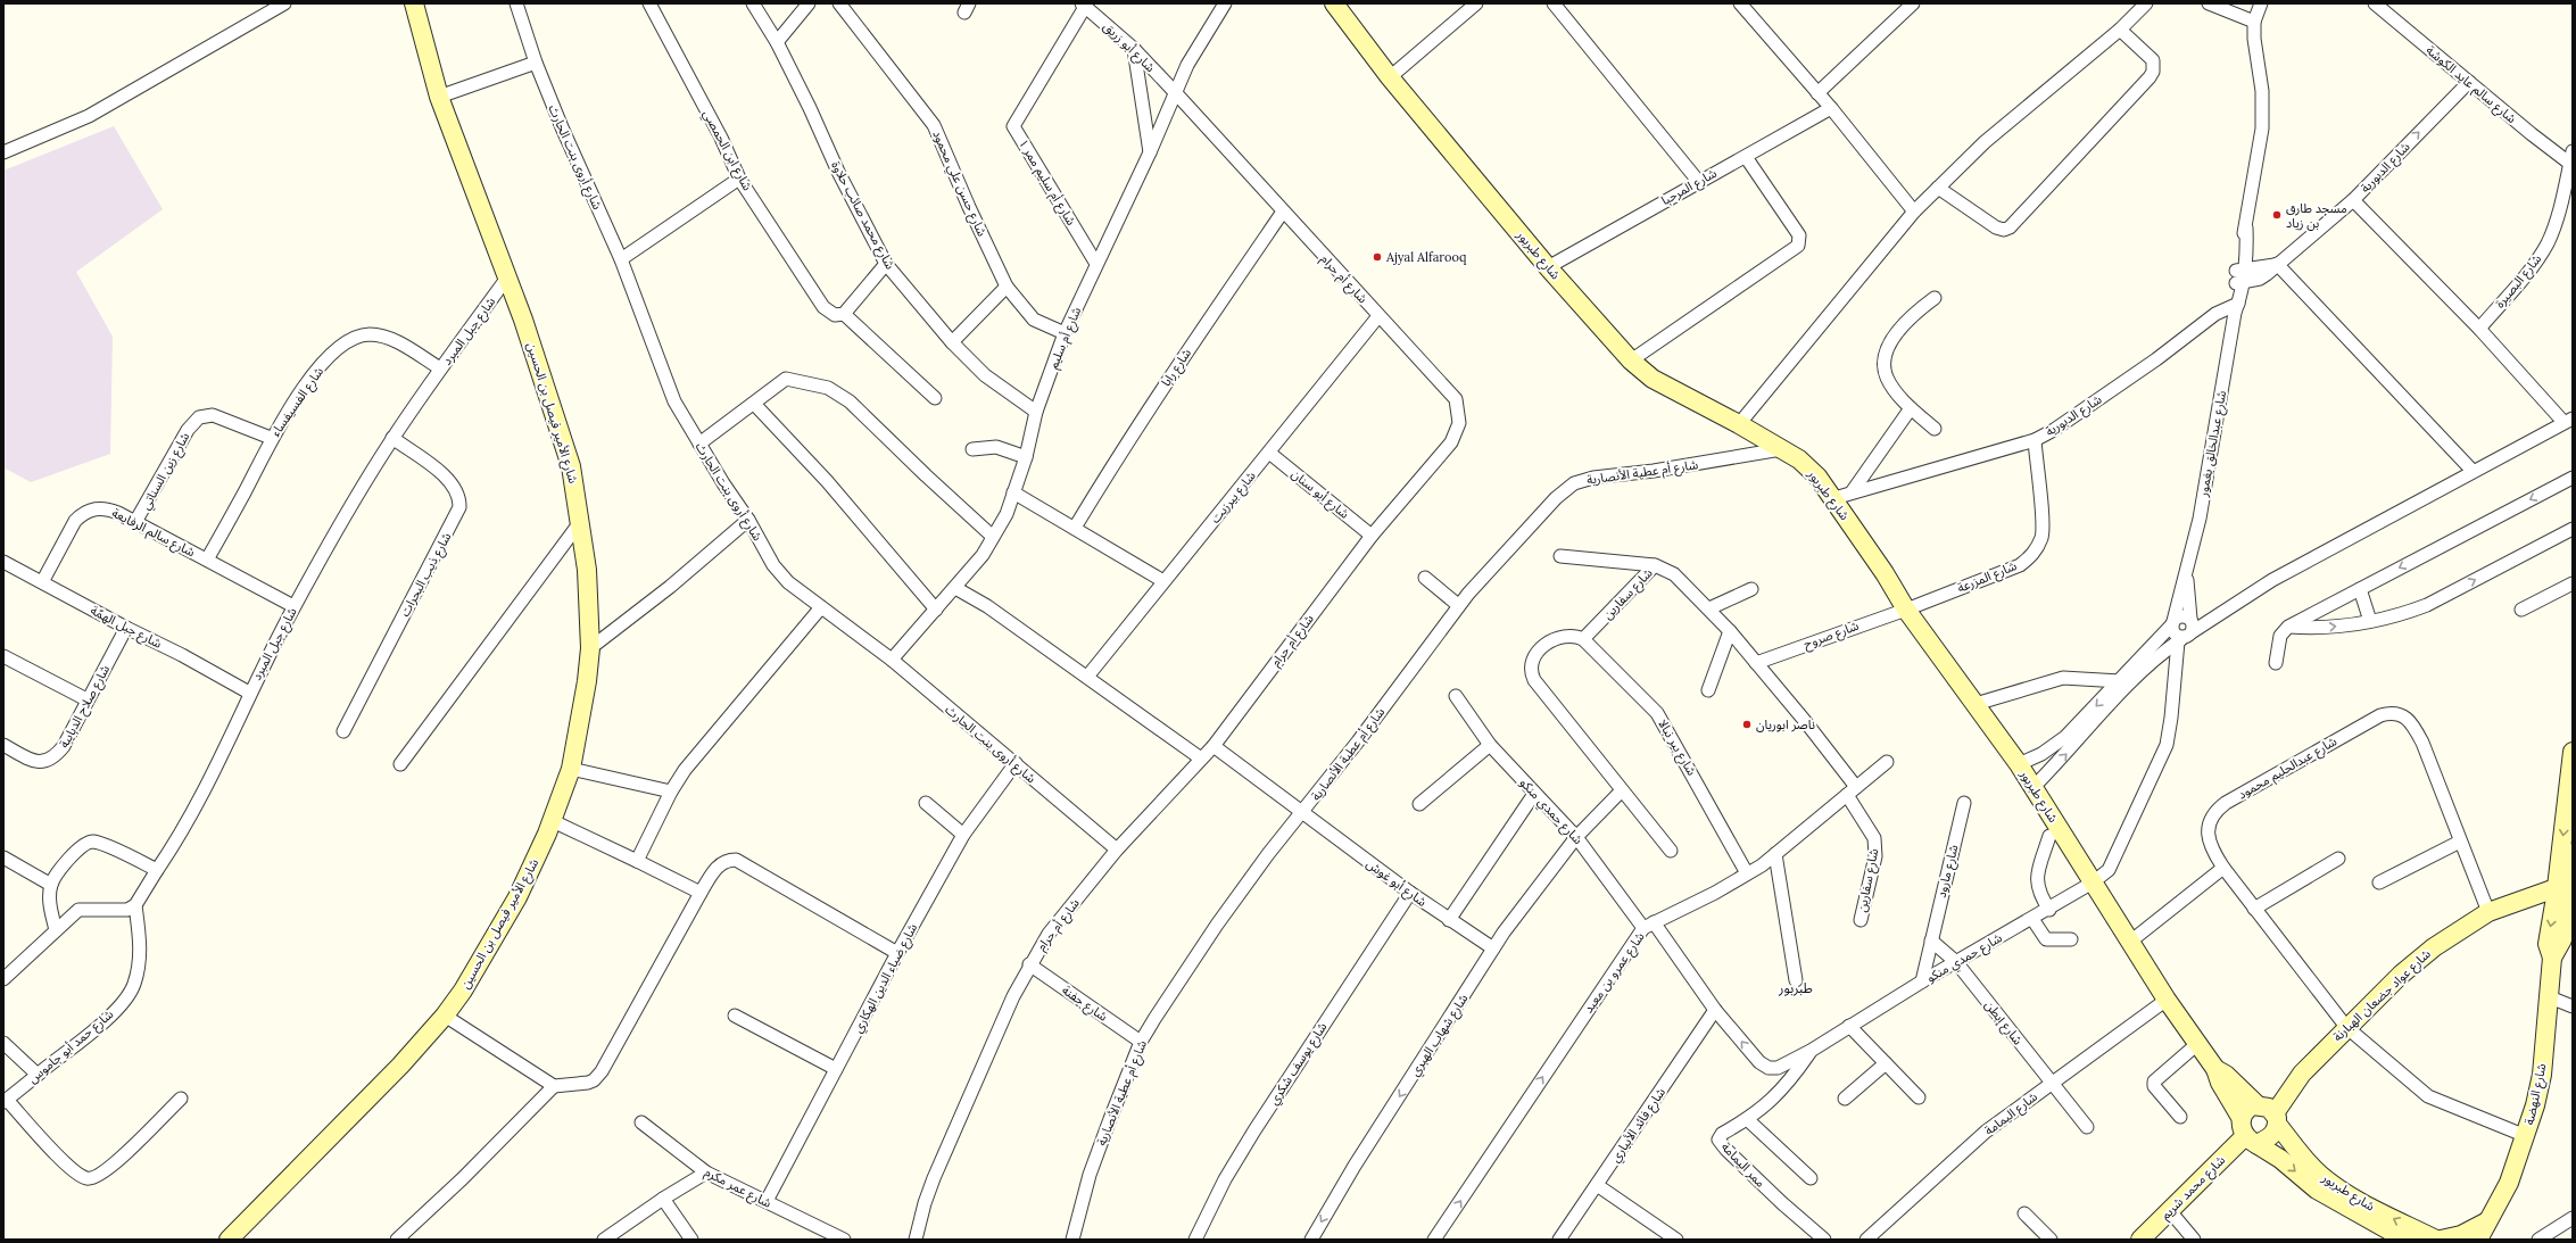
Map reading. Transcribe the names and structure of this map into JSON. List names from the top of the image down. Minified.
{"streets":{"street":["شارع أبو زريق","شارع سالم عايد الكوشة","شارع ابن الحمصي","شارع أروى بنت الحارث","شارع الدبورية","شارع أم سليم ممر ١","شارع حسن علي محمود","شارع المرحبا","شارع محمد صائب حلاوة","شارع طبربور","شارع أم حرام","شارع البصيرة","شارع جبل المبرد","شارع أم سليم","شارع رابا","شارع الفسيفساء","شارع الأمير فيصل بن الحسين","شارع عبدالخالق يغمور","شارع زين السناتي","شارع أم عطية الأنصارية","شارع أبو سنان","شارع بيرزيت","شارع سالم الرفايعة","شارع ذيب البحرات","شارع المزرعة","شارع سفارين","شارع جبل الهمّة","شارع صروح","شارع صلاح الدبايبة","شارع بير نبالا","شارع عبدالحليم محمود","شارع حمدي منكو","شارع مارود","شارع أبو غوش","شارع عمرو بن معبد","شارع ضياء الدين الهكاري","شارع عواد جضعان الهبارنة","شارع جفنة","شارع إبطن","شارع شهاب الهبري","شارع حمد أبو جاموس","شارع يوسف شكري","شارع النهضة","شارع اليمامة","شارع فائد الأبياري","ممر اليمامة","شارع عمر مكرم","شارع محمد شريم"]},"crossings":[["شارع أبو زريق","شارع أم سليم ممر ١"],["شارع أبو زريق","شارع أم حرام"],["شارع أبو زريق","شارع أم سليم"],["شارع سالم عايد الكوشة","شارع الدبورية"],["شارع سالم عايد الكوشة","شارع البصيرة"],["شارع أروى بنت الحارث","شارع أم حرام"],["شارع أروى بنت الحارث","شارع أم سليم"],["شارع أروى بنت الحارث","شارع ضياء الدين الهكاري"],["شارع الدبورية","شارع طبربور"],["شارع الدبورية","شارع عبدالخالق يغمور"],["شارع الدبورية","شارع المزرعة"],["شارع أم سليم ممر ١","شارع أم سليم"],["شارع حسن علي محمود","شارع أم سليم"],["شارع المرحبا","شارع طبربور"],["شارع محمد صائب حلاوة","شارع أم سليم"],["شارع طبربور","شارع أم عطية الأنصارية"],["شارع طبربور","شارع المزرعة"],["شارع طبربور","شارع صروح"],["شارع طبربور","شارع حمدي منكو"],["شارع طبربور","شارع عواد جضعان الهبارنة"],["شارع طبربور","شارع اليمامة"],["شارع طبربور","شارع محمد شريم"],["شارع أم حرام","شارع أم سليم"],["شارع أم حرام","شارع رابا"],["شارع أم حرام","شارع أبو سنان"],["شارع أم حرام","شارع بيرزيت"],["شارع أم حرام","شارع أبو غوش"],["شارع أم حرام","شارع جفنة"],["شارع جبل المبرد","شارع الفسيفساء"],["شارع جبل المبرد","شارع الأمير فيصل بن الحسين"],["شارع جبل المبرد","شارع سالم الرفايعة"],["شارع جبل المبرد","شارع ذيب البحرات"],["شارع جبل المبرد","شارع جبل الهمّة"],["شارع جبل المبرد","شارع حمد أبو جاموس"],["شارع الفسيفساء","شارع زين السناتي"],["شارع الفسيفساء","شارع سالم الرفايعة"],["شارع عبدالخالق يغمور","شارع حمدي منكو"],["شارع زين السناتي","شارع سالم الرفايعة"],["شارع أم عطية الأنصارية","شارع أبو غوش"],["شارع أم عطية الأنصارية","شارع جفنة"],["شارع أبو سنان","شارع بيرزيت"],["شارع سالم الرفايعة","شارع جبل الهمّة"],["شارع المزرعة","شارع صروح"],["شارع سفارين","شارع صروح"],["شارع سفارين","شارع بير نبالا"],["شارع سفارين","شارع عمرو بن معبد"],["شارع جبل الهمّة","شارع صلاح الدبايبة"],["شارع بير نبالا","شارع عمرو بن معبد"],["شارع عبدالحليم محمود","شارع عواد جضعان الهبارنة"],["شارع عبدالحليم محمود","شارع النهضة"],["شارع حمدي منكو","شارع مارود"],["شارع حمدي منكو","شارع عمرو بن معبد"],["شارع حمدي منكو","شارع إبطن"],["شارع حمدي منكو","شارع شهاب الهبري"],["شارع حمدي منكو","شارع فائد الأبياري"],["شارع حمدي منكو","ممر اليمامة"],["شارع أبو غوش","شارع شهاب الهبري"],["شارع أبو غوش","شارع يوسف شكري"],["شارع ضياء الدين الهكاري","شارع عمر مكرم"],["شارع عواد جضعان الهبارنة","شارع النهضة"],["شارع إبطن","شارع اليمامة"]],"one_way":["شارع عمرو بن معبد","شارع شهاب الهبري"],"districts":["طبربور"],"places":["مسجد طارق بن زياد","Ajyal Alfarooq","ناصر ابوريان"]}
